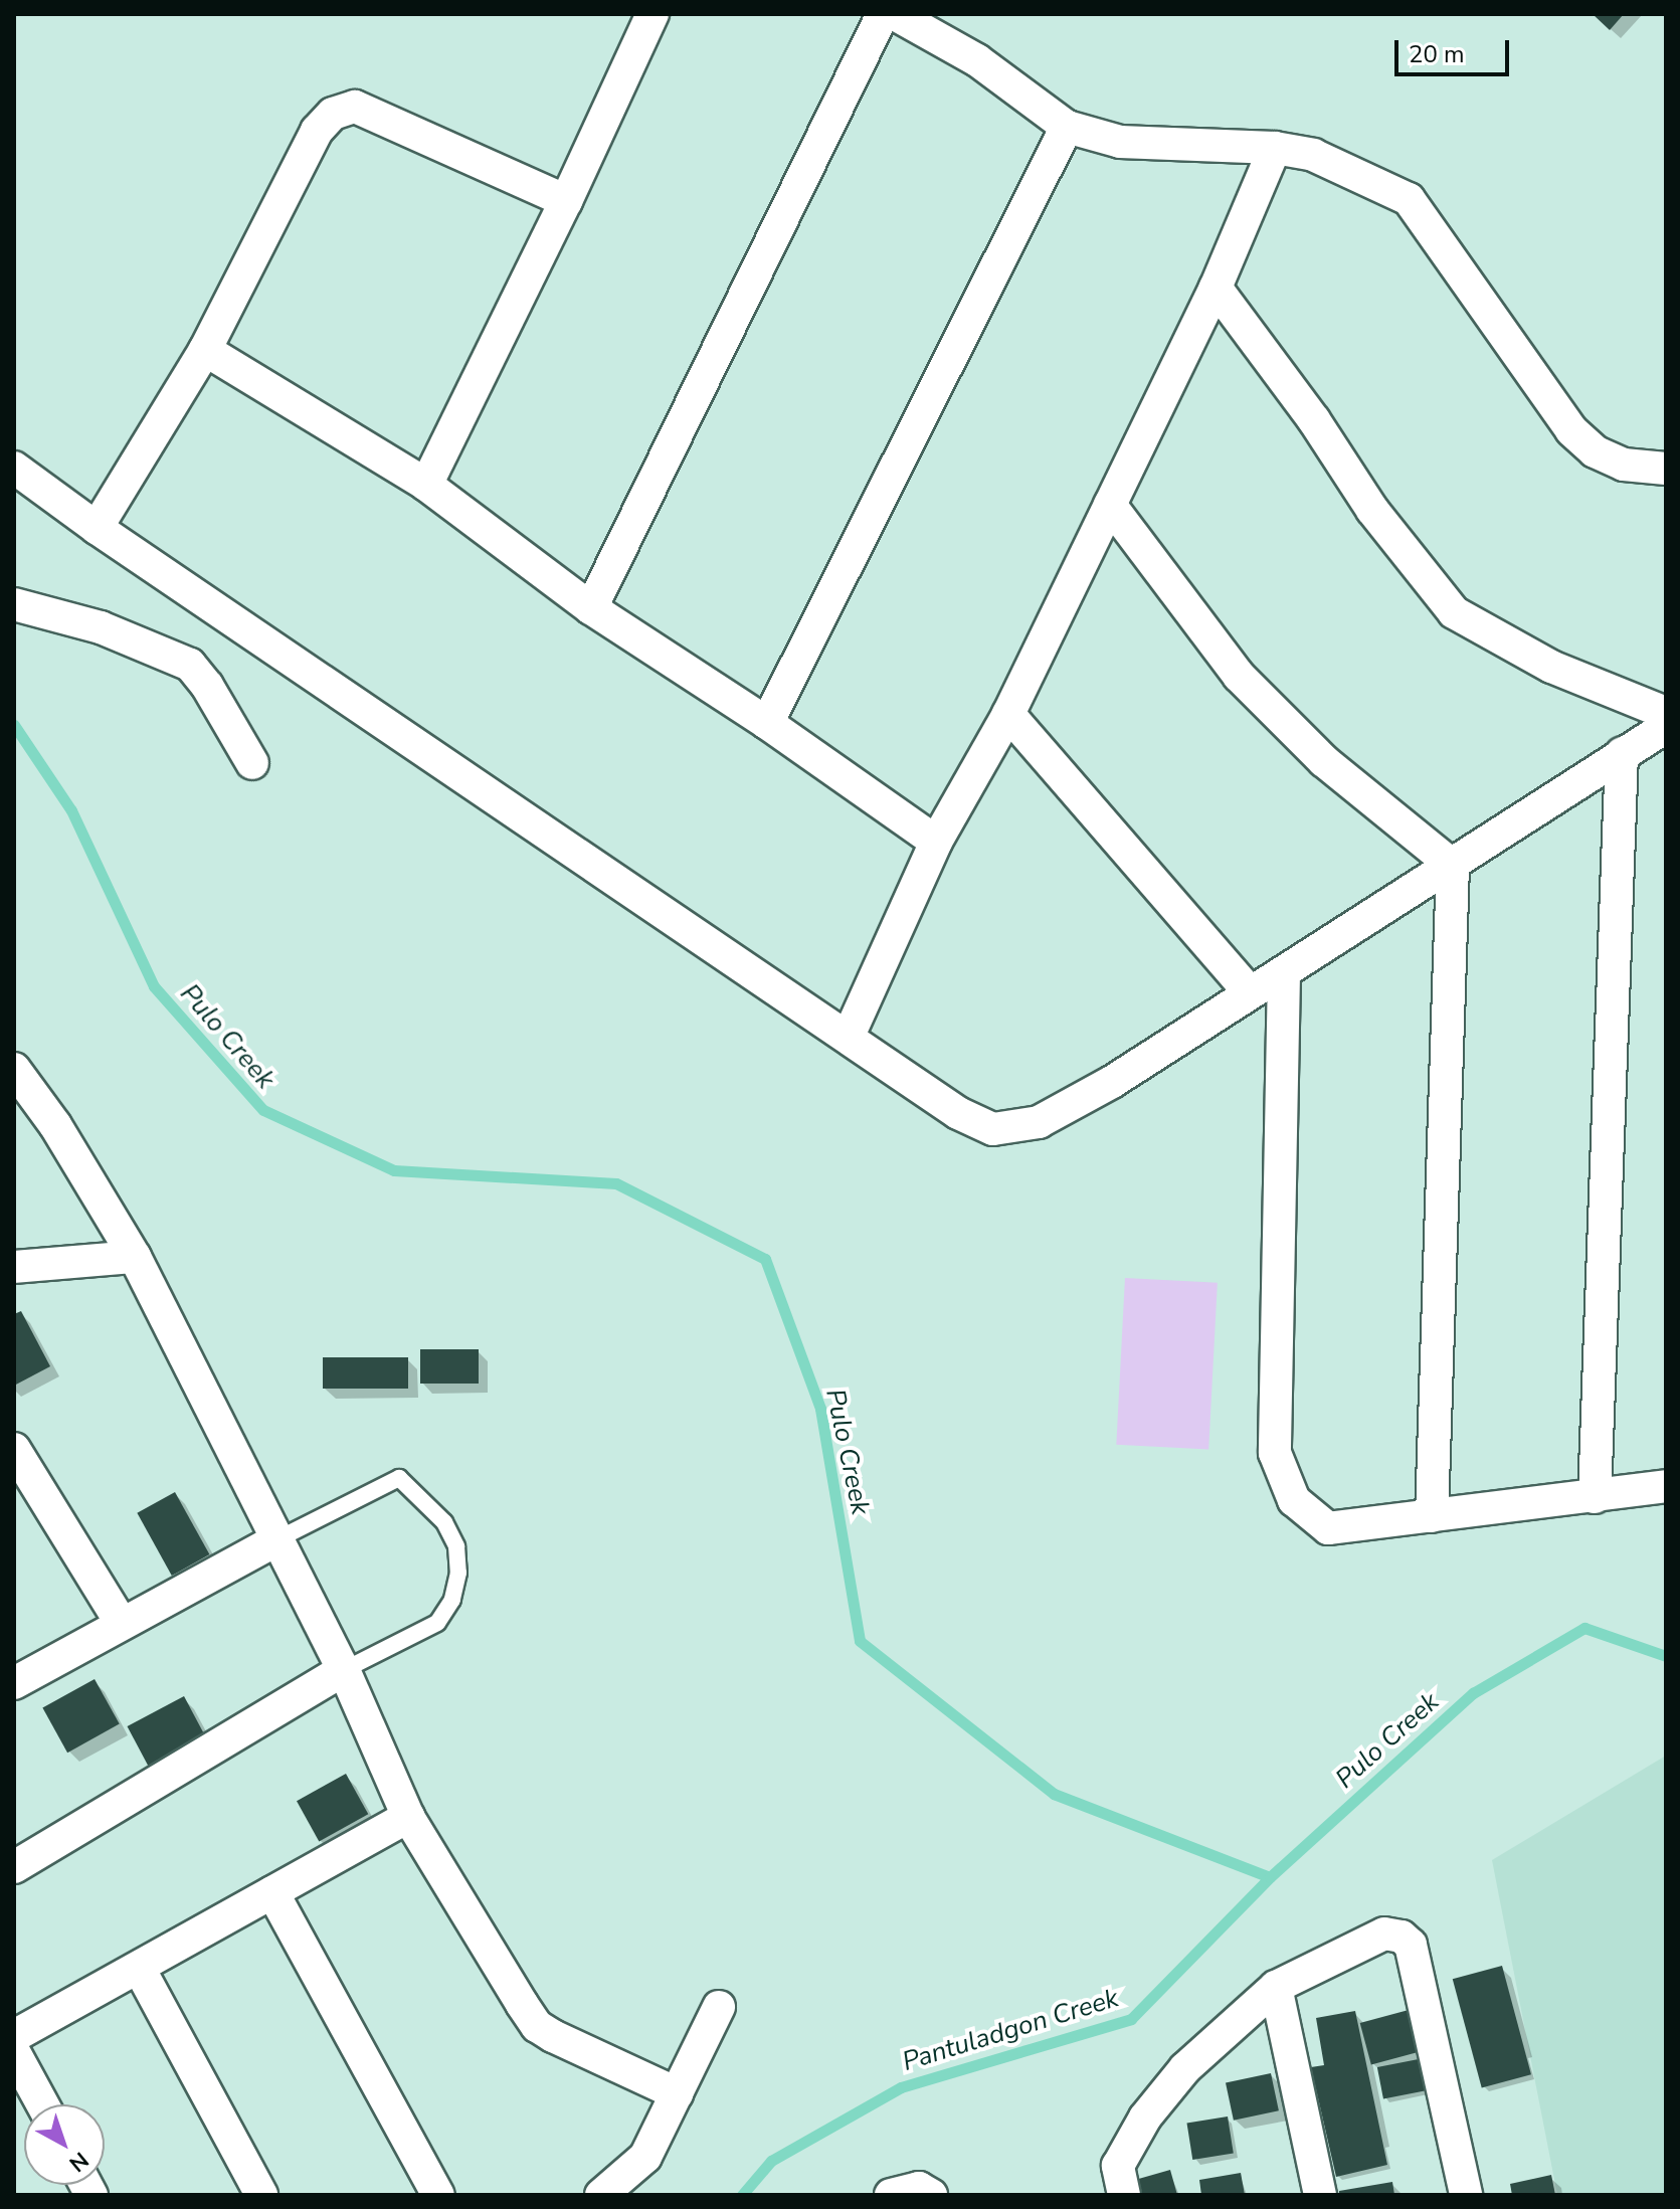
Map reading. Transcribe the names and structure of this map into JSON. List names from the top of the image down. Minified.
{"water":["Pulo Creek","Pantuladgon Creek"],"scale_bar":"20 m","north":"bottom right"}
